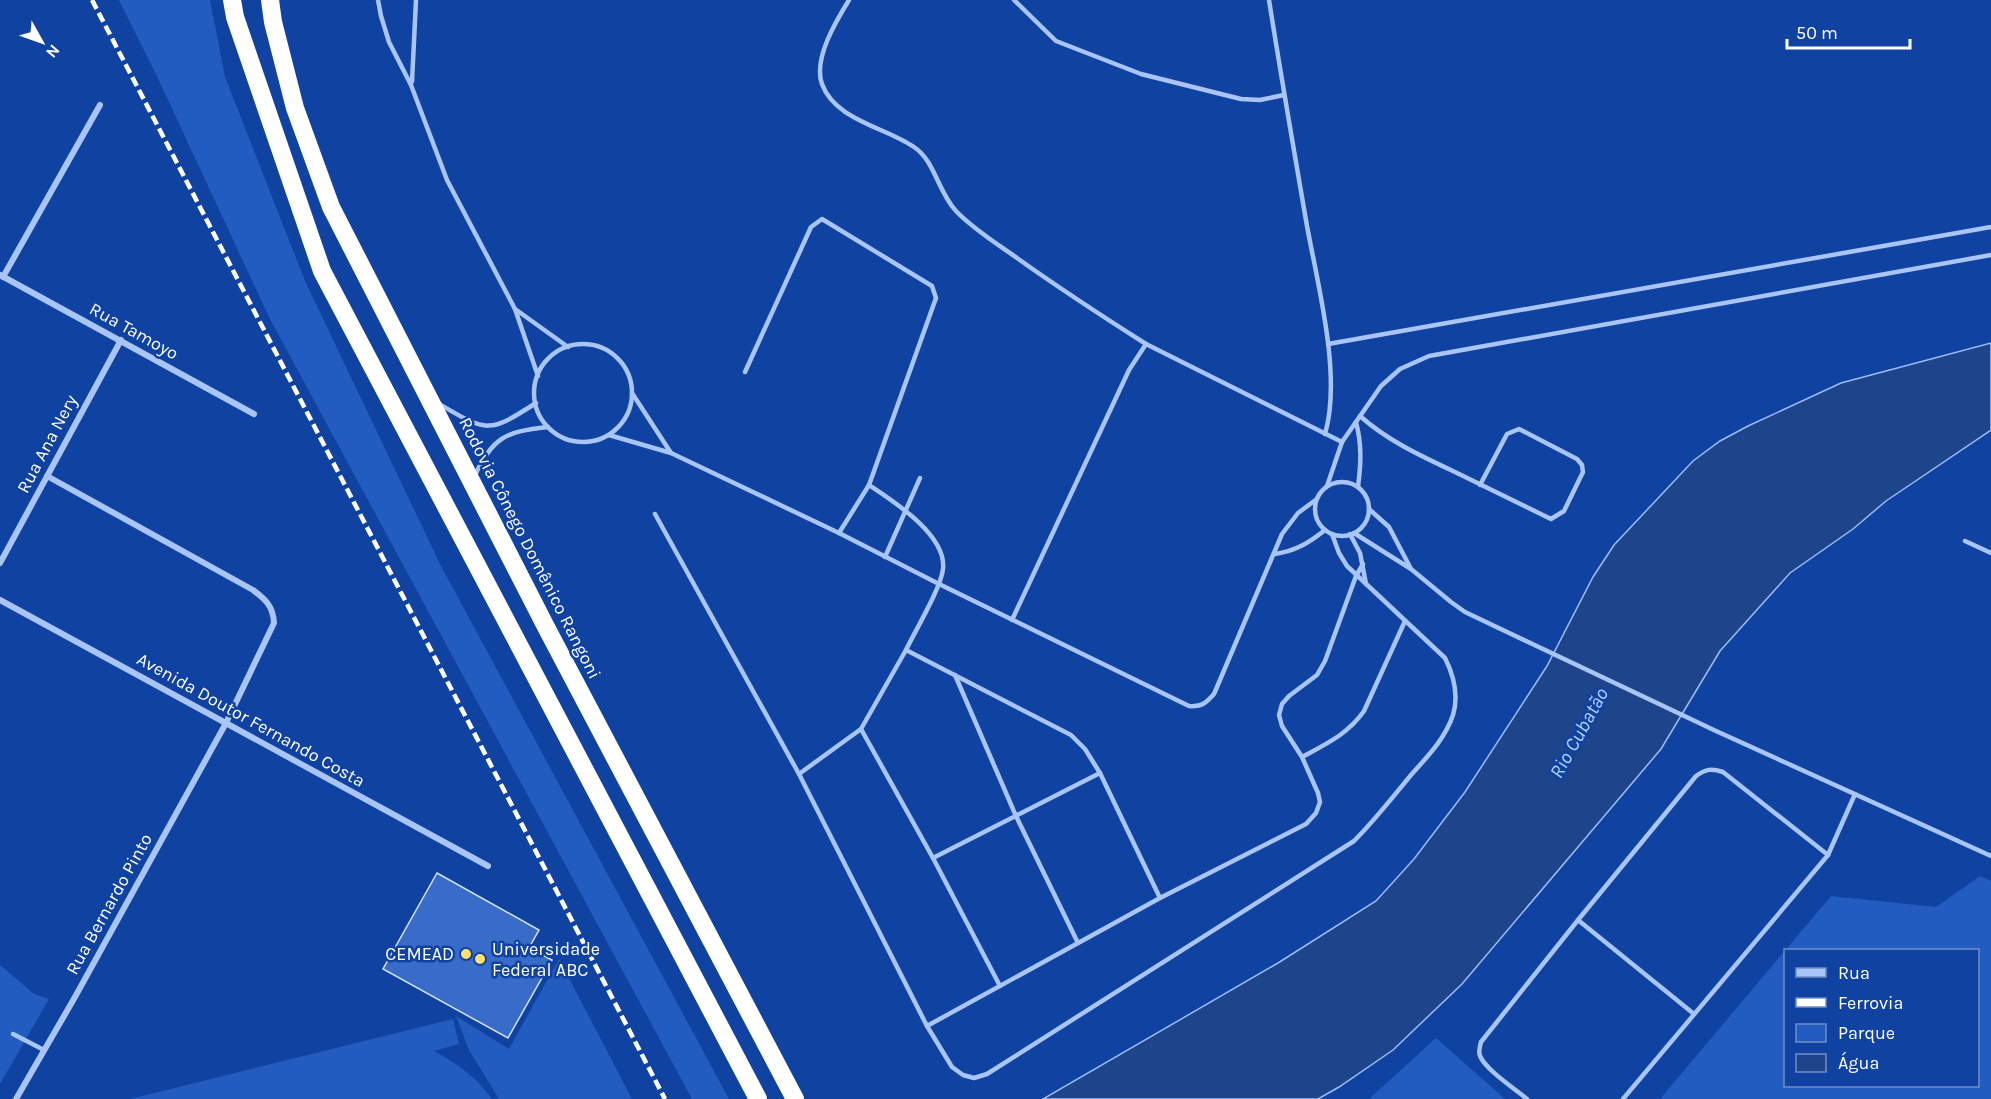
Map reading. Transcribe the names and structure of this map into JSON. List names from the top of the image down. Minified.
{"streets":{"highway":["Rodovia Cônego Domênico Rangoni"],"street":["Rua Tamoyo","Rua Ana Nery","Avenida Doutor Fernando Costa","Rua Bernardo Pinto"]},"crossings":[["Rua Tamoyo","Rua Ana Nery"],["Rua Ana Nery","Rua Bernardo Pinto"],["Avenida Doutor Fernando Costa","Rua Bernardo Pinto"]],"water":["Rio Cubatão"],"places":["CEMEAD","Universidade Federal ABC"],"legend":["Rua","Ferrovia","Parque","Água"],"scale_bar":"50 m","north":"bottom right"}
